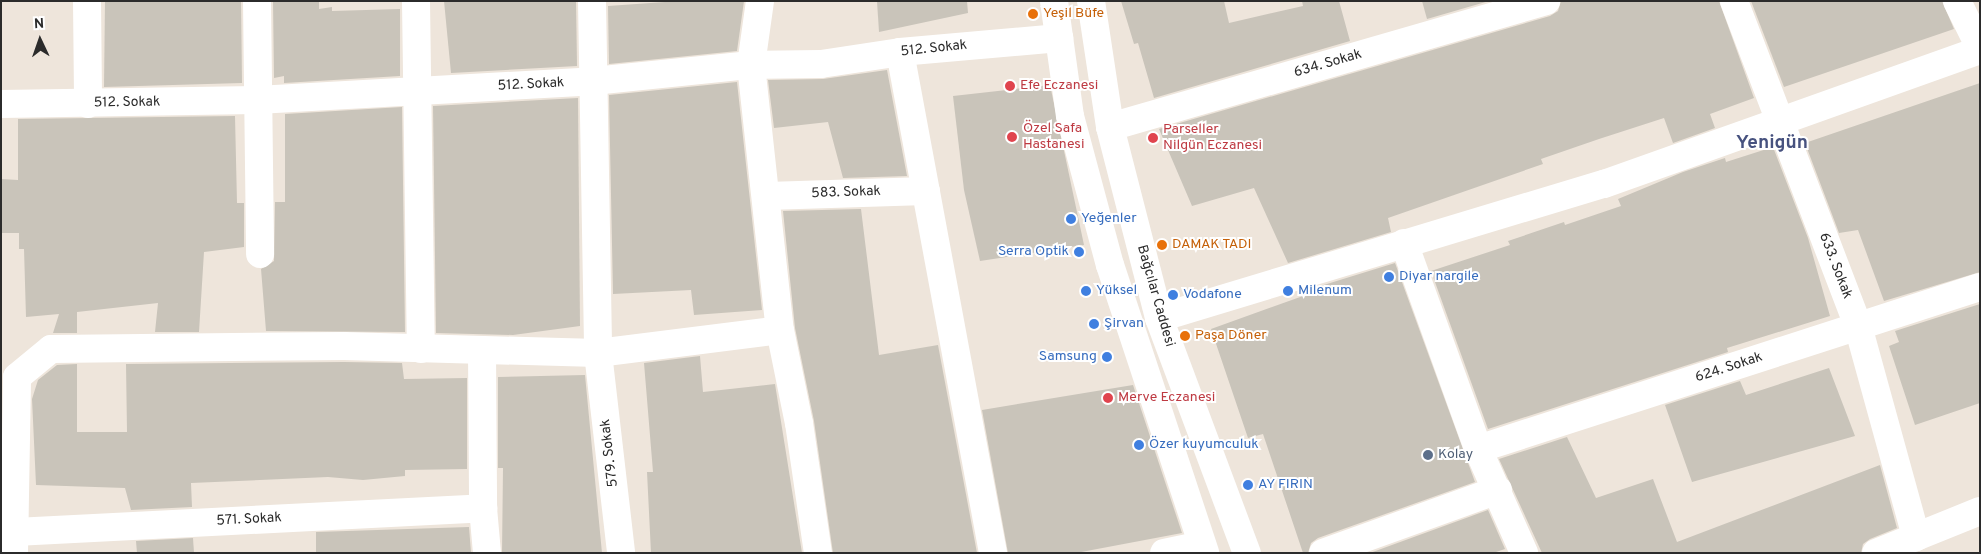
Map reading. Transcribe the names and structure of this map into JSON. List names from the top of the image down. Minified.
{"streets":{"street":["512. Sokak","634. Sokak","583. Sokak","633. Sokak","Bağcılar Caddesi","624. Sokak","579. Sokak","571. Sokak"]},"crossings":[["512. Sokak","579. Sokak"],["634. Sokak","Bağcılar Caddesi"],["633. Sokak","624. Sokak"]],"districts":["Yenigün"],"places":["Yeşil Büfe","Efe Eczanesi","Özel Safa Hastanesi","Parseller Nilgün Eczanesi","Yeğenler","DAMAK TADI","Serra Optik","Diyar nargile","Yüksel","Milenum","Vodafone","Şirvan","Paşa Döner","Samsung","Merve Eczanesi","Özer kuyumculuk","Kolay","AY FIRIN"],"north":"top"}
